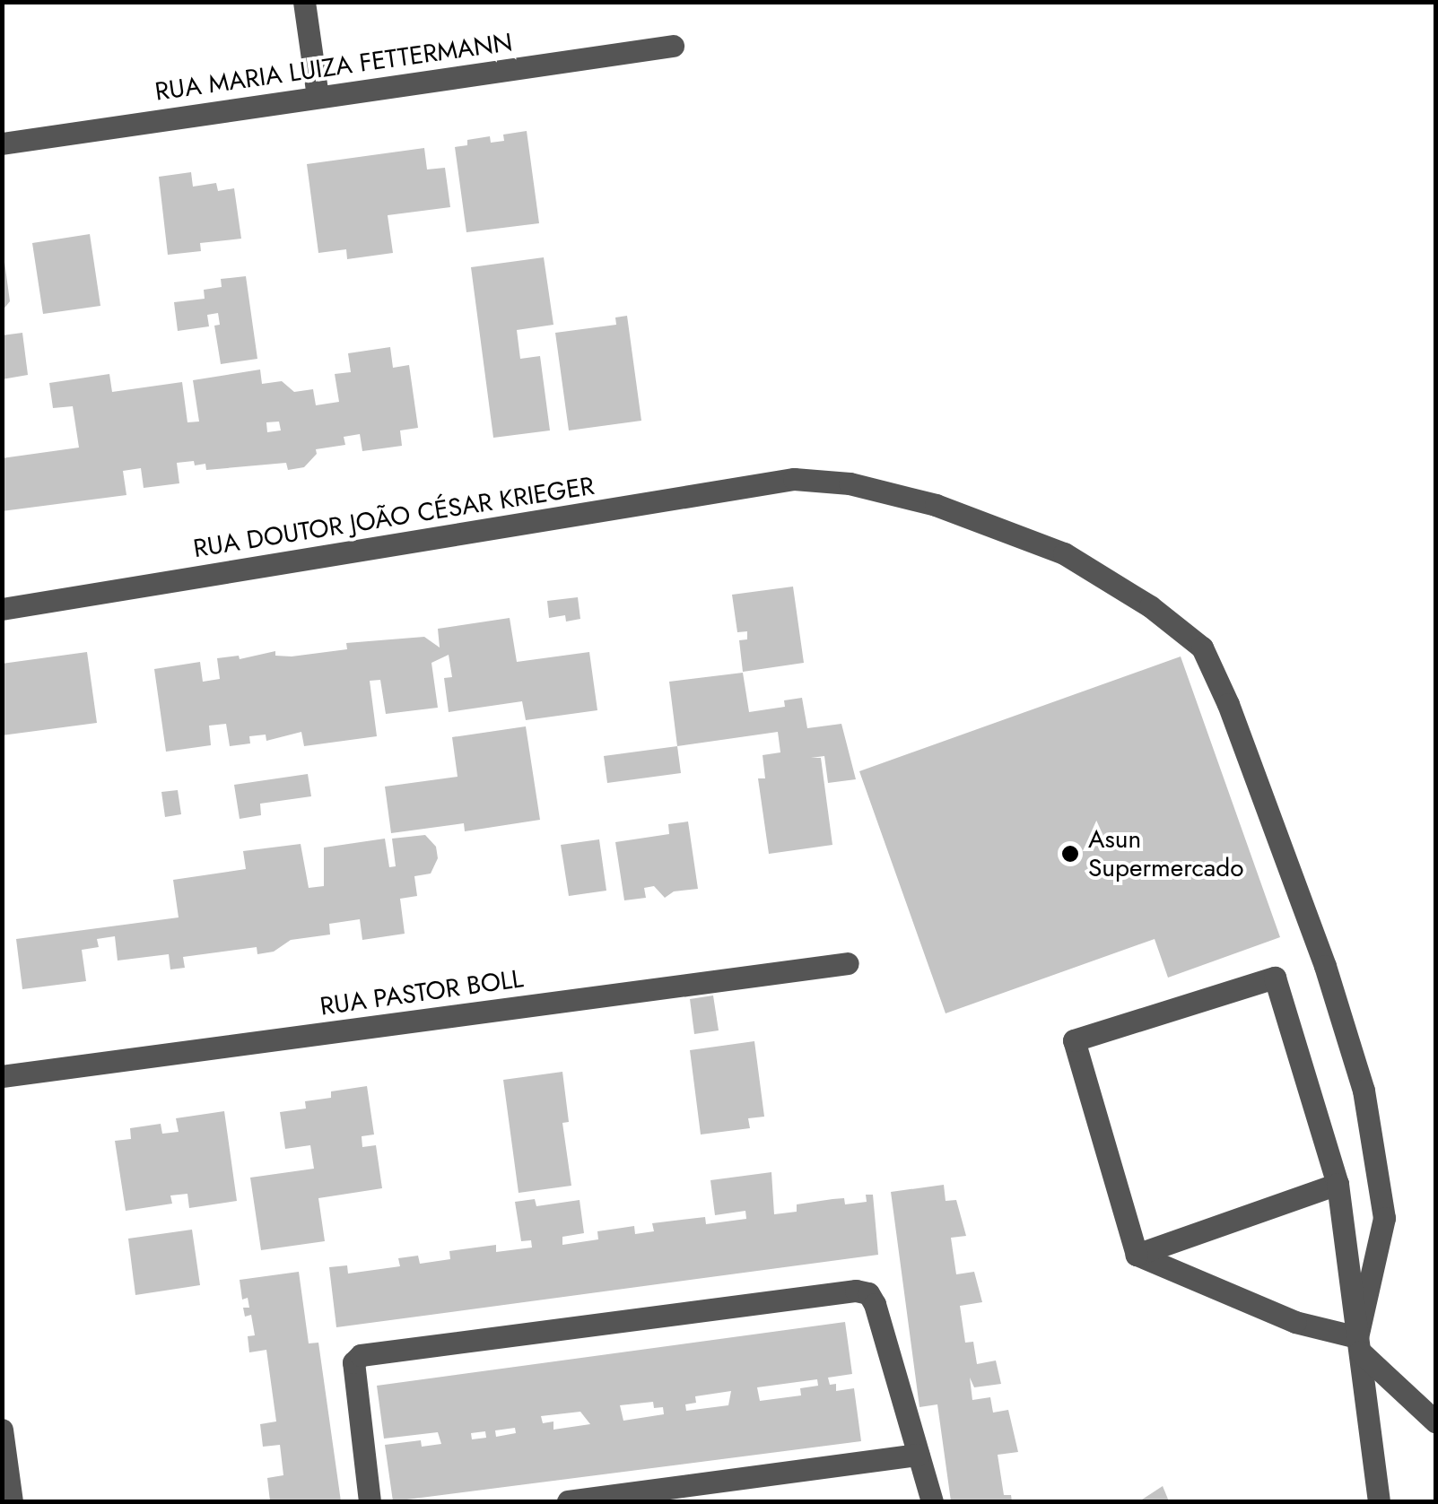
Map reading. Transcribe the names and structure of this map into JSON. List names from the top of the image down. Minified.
{"streets":{"street":["RUA MARIA LUIZA FETTERMANN","RUA DOUTOR JOÃO CÉSAR KRIEGER","RUA PASTOR BOLL"]},"places":["Asun Supermercado"]}
